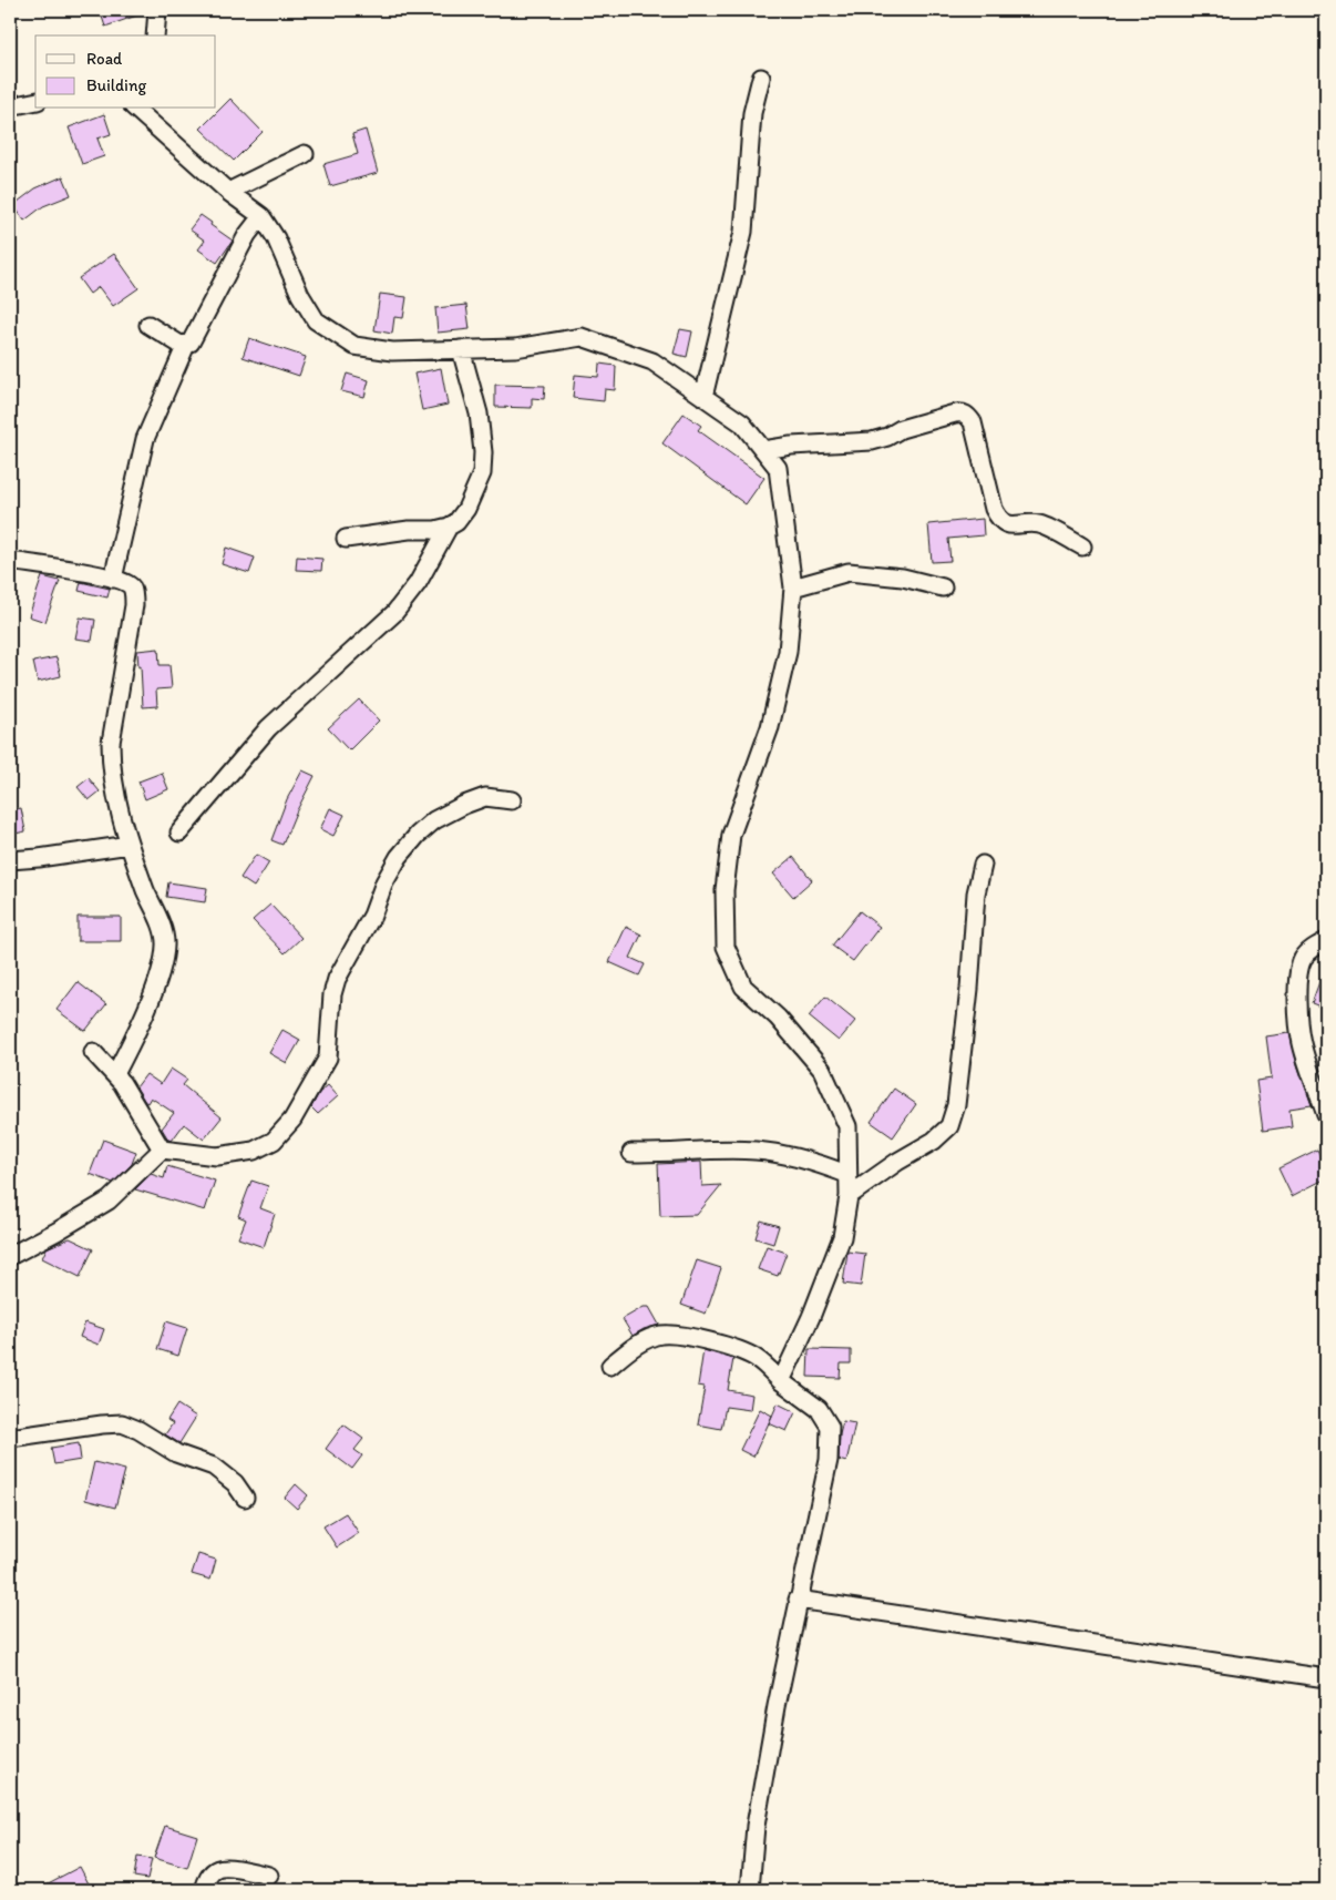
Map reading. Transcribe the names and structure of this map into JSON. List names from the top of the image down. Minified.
{"legend":["Road","Building"]}
